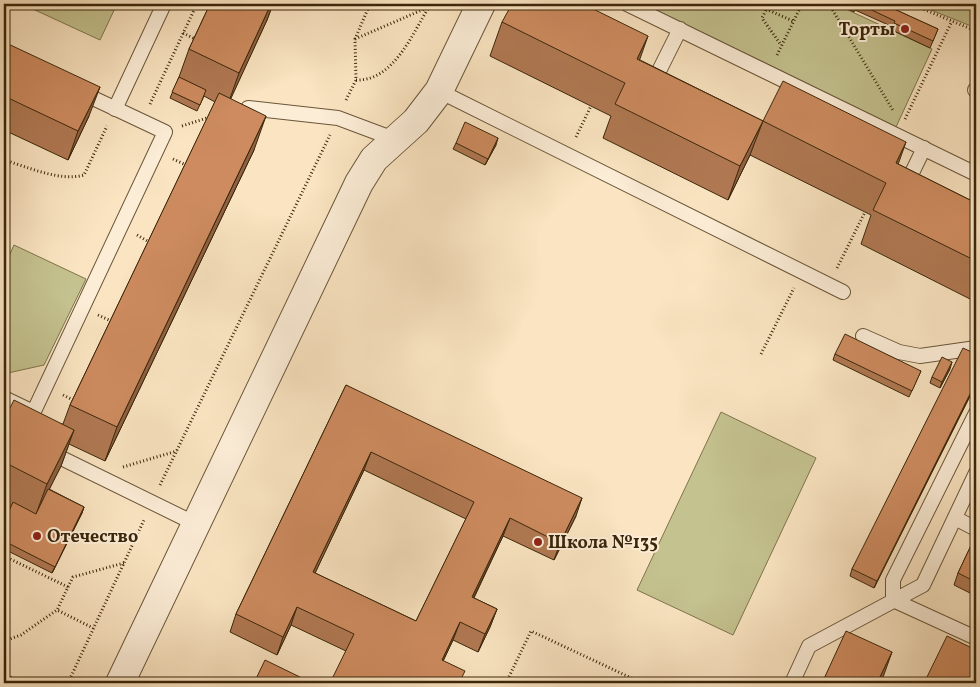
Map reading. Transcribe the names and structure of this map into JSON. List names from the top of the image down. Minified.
{"places":["Торты","Отечество","Школа №135"]}
